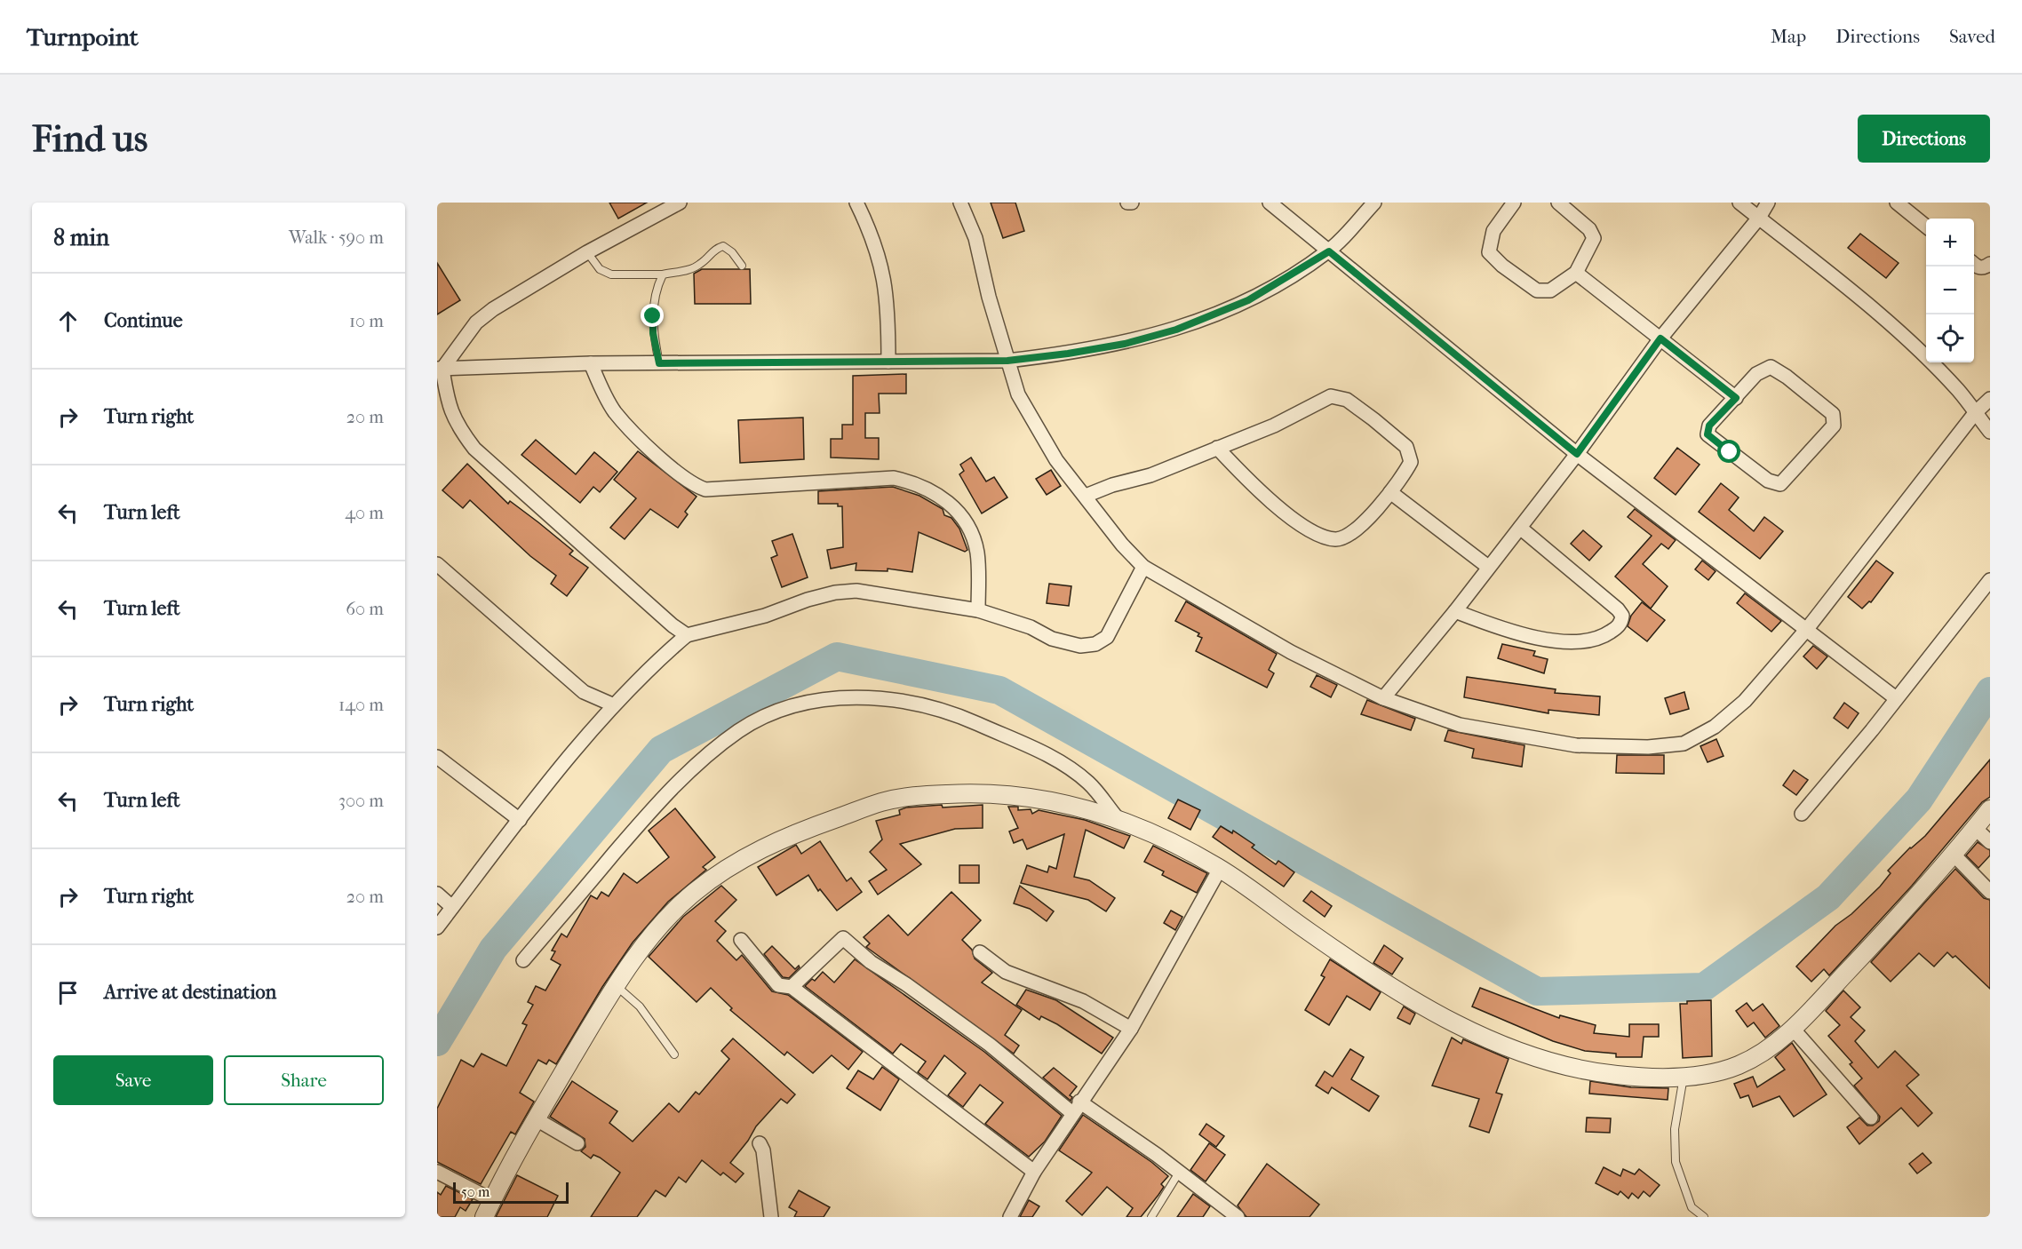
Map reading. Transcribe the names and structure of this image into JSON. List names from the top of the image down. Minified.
{"scale_bar":"50 m","page":{"header":"Turnpoint","nav":["Map","Directions","Saved"],"buttons":["Directions",["Save","Share"]],"title":"Find us","heading":["8 min","Walk · 590 m"],"map_buttons":["+","−"],"list":[["Continue","10 m"],["Turn right","20 m"],["Turn left","40 m"],["Turn left","60 m"],["Turn right","140 m"],["Turn left","300 m"],["Turn right","20 m"],"Arrive at destination"],"scale":"50 m"}}
